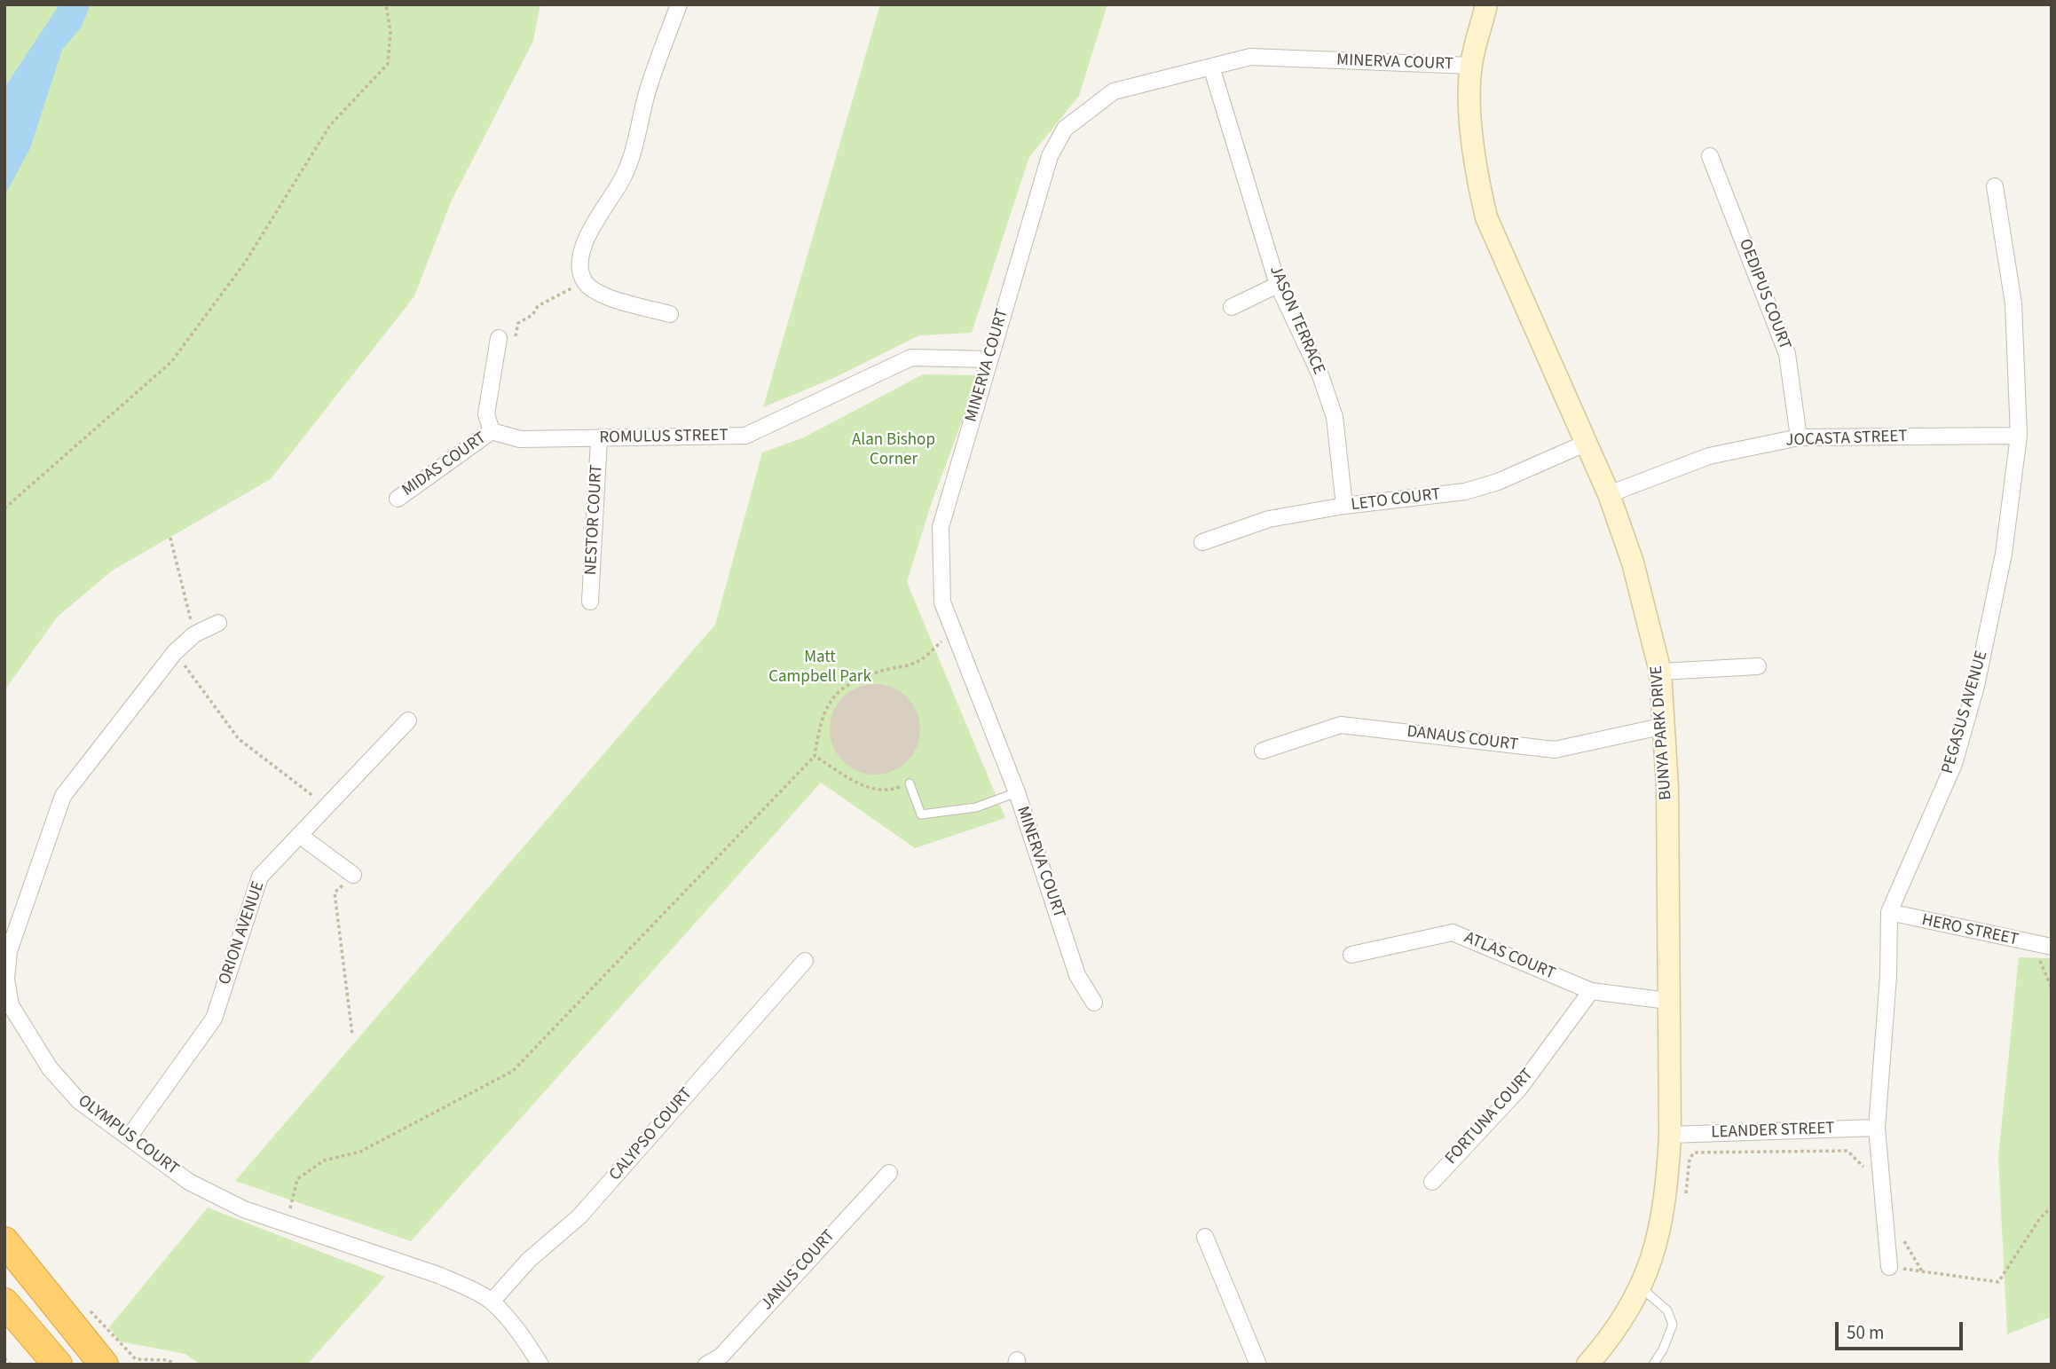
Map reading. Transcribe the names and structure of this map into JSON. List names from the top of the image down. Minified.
{"streets":{"street":["MINERVA COURT","OEDIPUS COURT","JASON TERRACE","ROMULUS STREET","JOCASTA STREET","MIDAS COURT","LETO COURT","NESTOR COURT","PEGASUS AVENUE","BUNYA PARK DRIVE","DANAUS COURT","HERO STREET","ORION AVENUE","ATLAS COURT","FORTUNA COURT","LEANDER STREET","CALYPSO COURT","OLYMPUS COURT","JANUS COURT"]},"crossings":[["MINERVA COURT","JASON TERRACE"],["MINERVA COURT","ROMULUS STREET"],["MINERVA COURT","BUNYA PARK DRIVE"],["OEDIPUS COURT","JOCASTA STREET"],["JASON TERRACE","LETO COURT"],["ROMULUS STREET","MIDAS COURT"],["ROMULUS STREET","NESTOR COURT"],["JOCASTA STREET","PEGASUS AVENUE"],["JOCASTA STREET","BUNYA PARK DRIVE"],["LETO COURT","BUNYA PARK DRIVE"],["PEGASUS AVENUE","HERO STREET"],["PEGASUS AVENUE","LEANDER STREET"],["BUNYA PARK DRIVE","DANAUS COURT"],["BUNYA PARK DRIVE","ATLAS COURT"],["BUNYA PARK DRIVE","LEANDER STREET"],["ORION AVENUE","OLYMPUS COURT"],["ATLAS COURT","FORTUNA COURT"],["CALYPSO COURT","OLYMPUS COURT"]],"parks":["Alan Bishop Corner","Matt Campbell Park"],"scale_bar":"50 m"}
